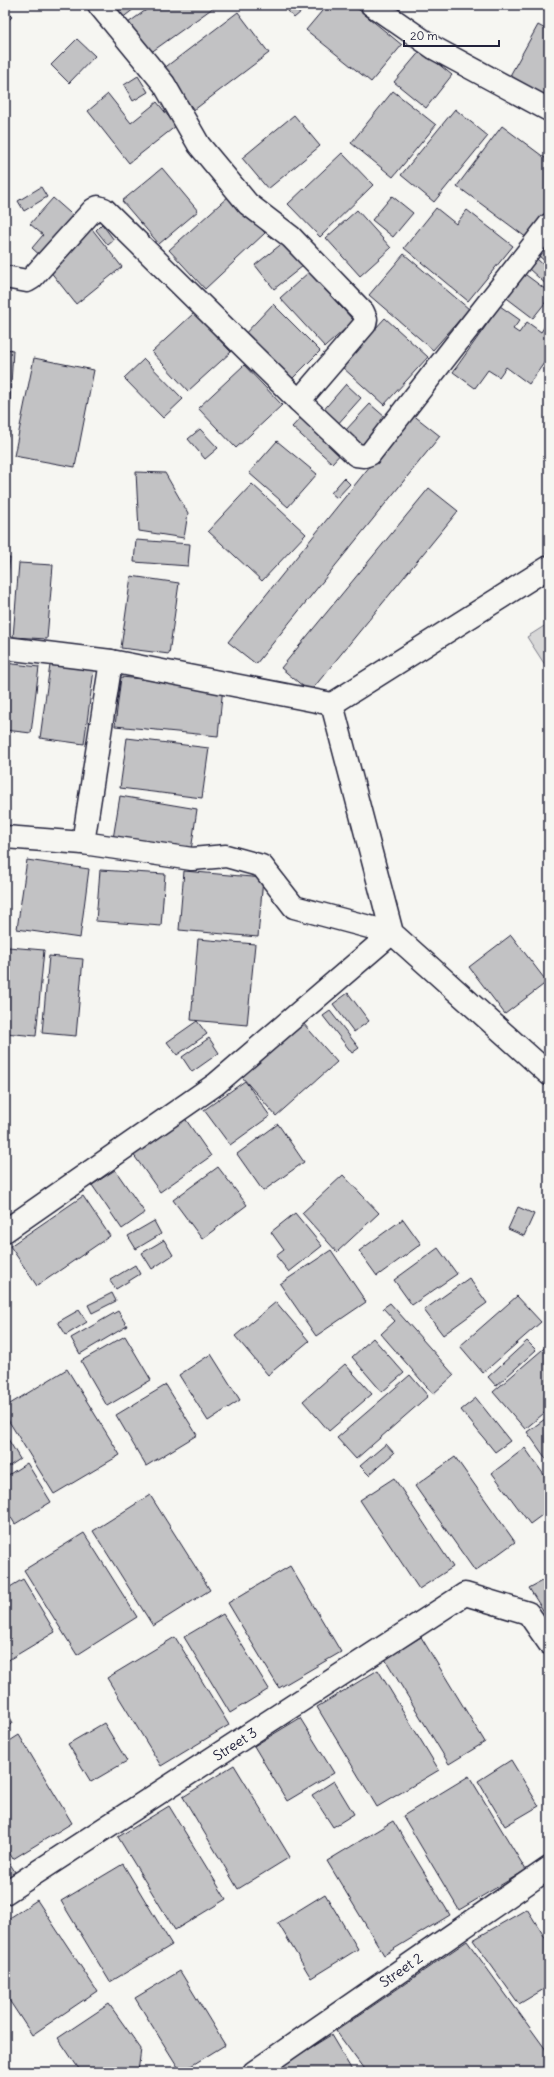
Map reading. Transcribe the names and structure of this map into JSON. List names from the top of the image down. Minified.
{"streets":{"street":["Street 3","Street 2"]},"scale_bar":"20 m"}
